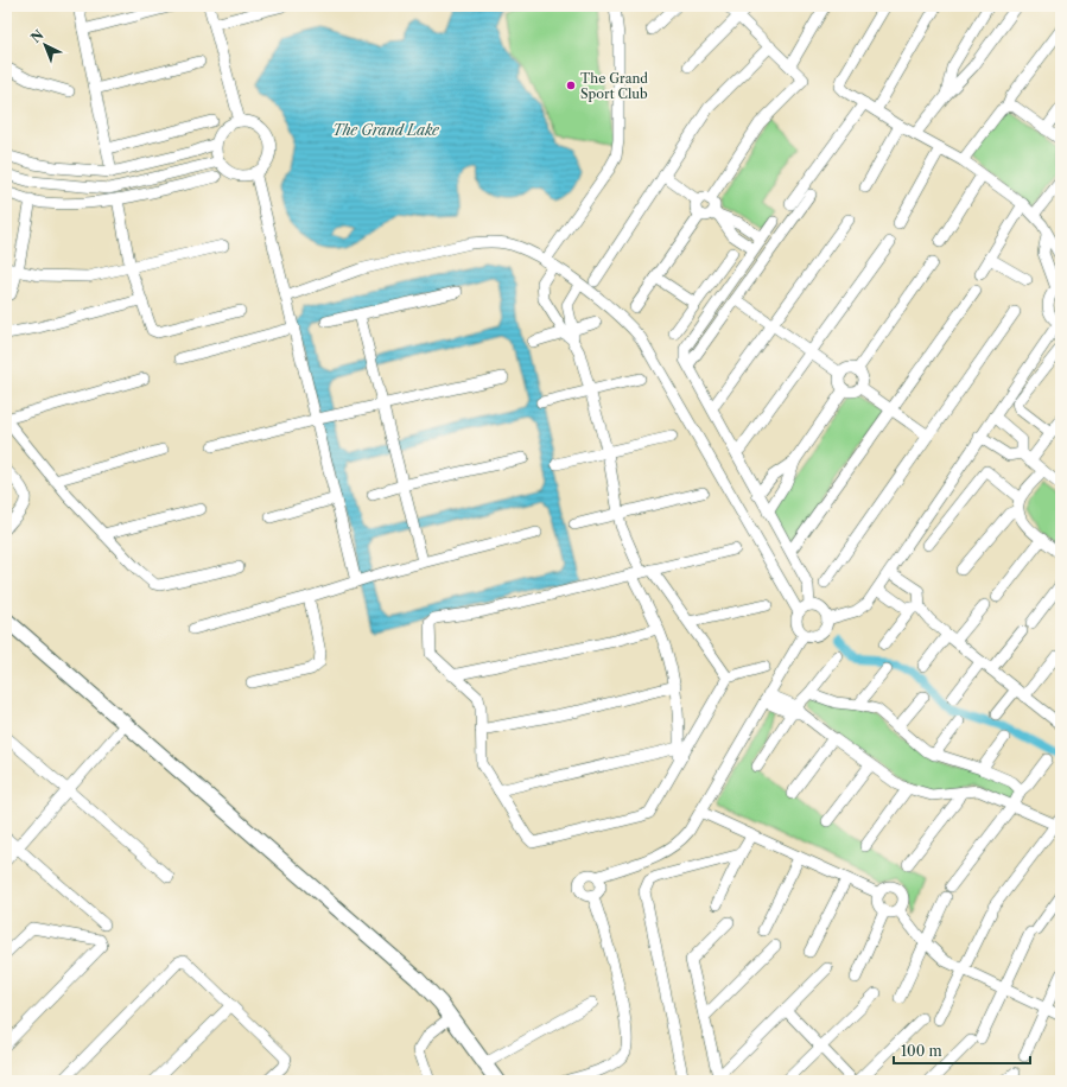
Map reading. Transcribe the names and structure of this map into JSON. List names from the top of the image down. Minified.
{"water":["The Grand Lake"],"places":["The Grand Sport Club"],"scale_bar":"100 m","north":"top left"}
